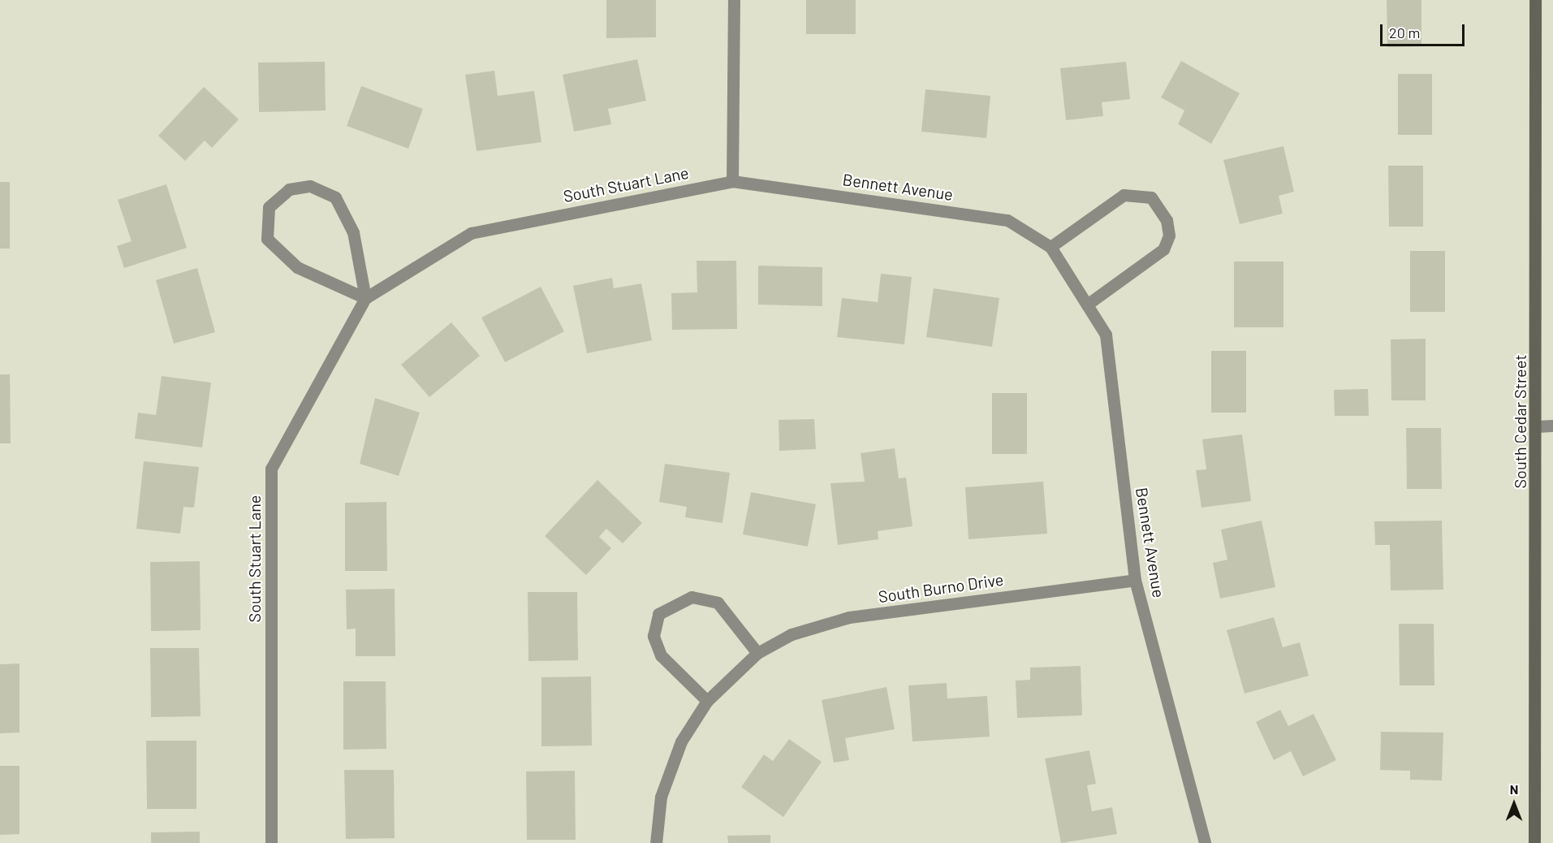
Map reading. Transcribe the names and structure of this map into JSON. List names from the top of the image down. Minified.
{"streets":{"street":["South Stuart Lane","Bennett Avenue","South Cedar Street","South Burno Drive"]},"crossings":[["South Stuart Lane","Bennett Avenue"],["Bennett Avenue","South Burno Drive"]],"scale_bar":"20 m","north":"top"}
